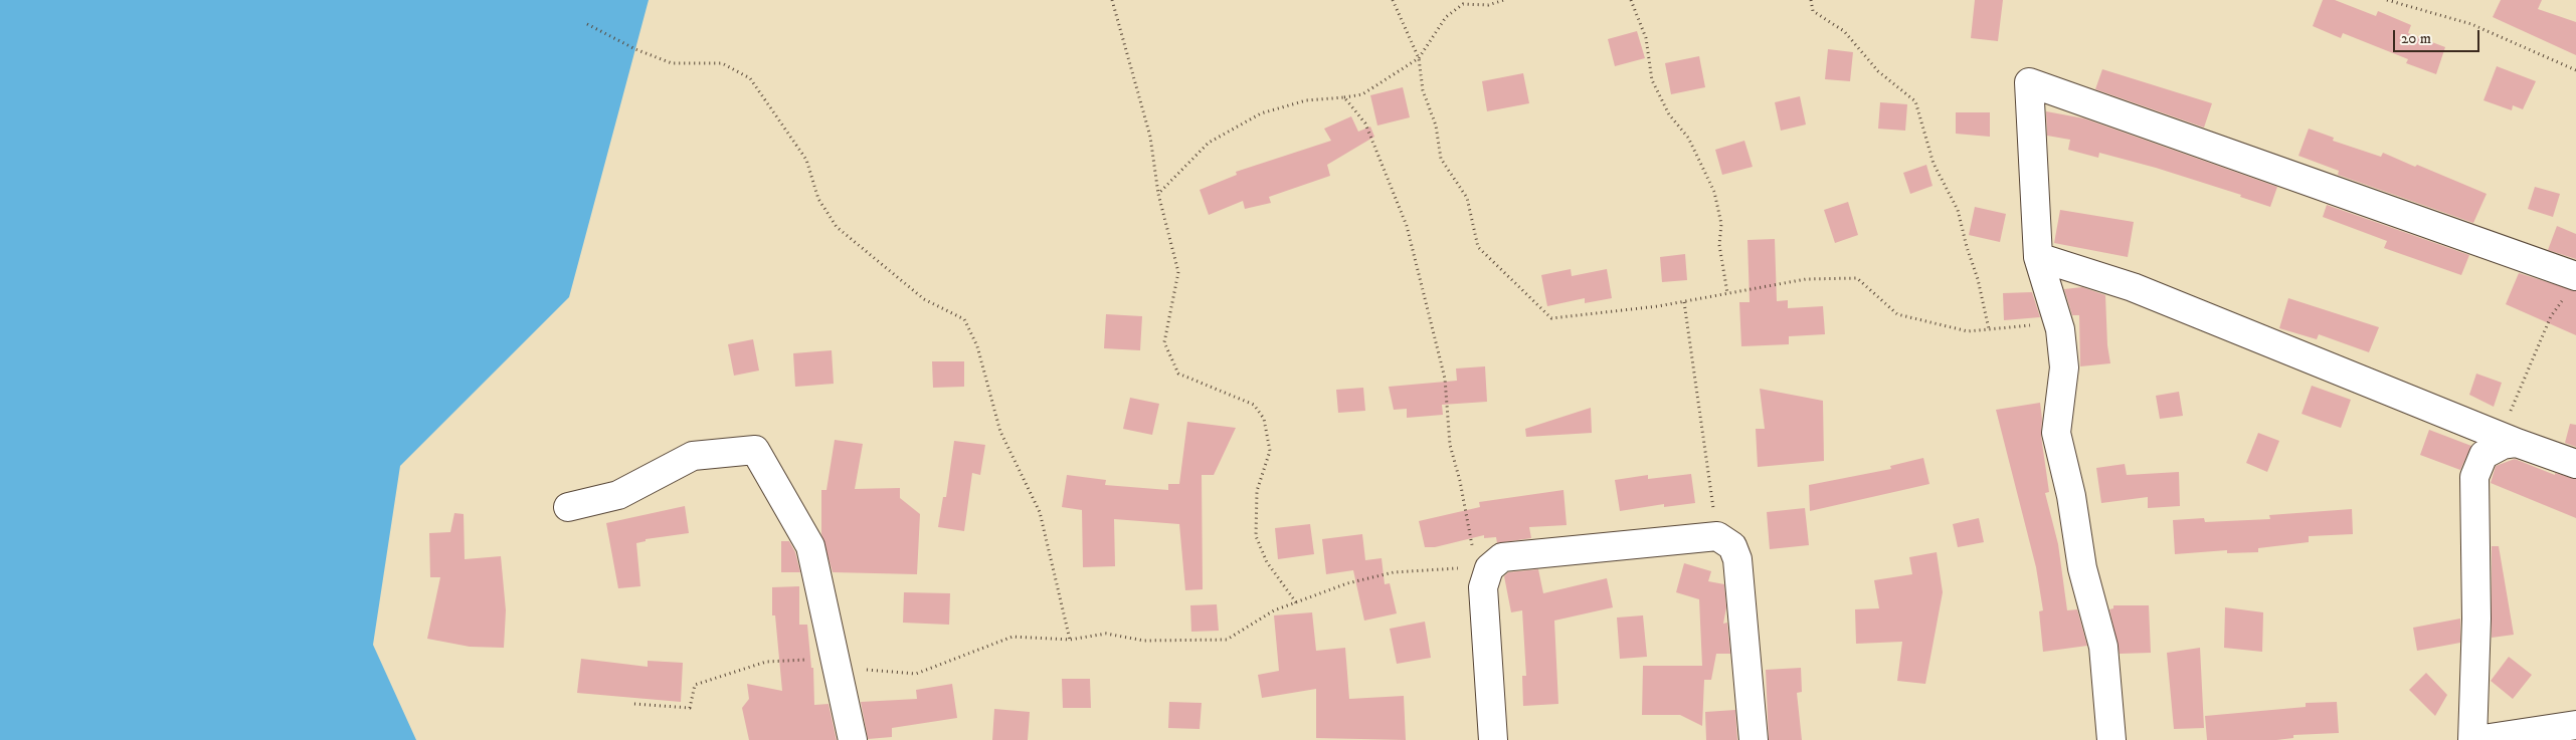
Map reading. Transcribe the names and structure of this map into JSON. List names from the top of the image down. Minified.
{"scale_bar":"20 m"}
